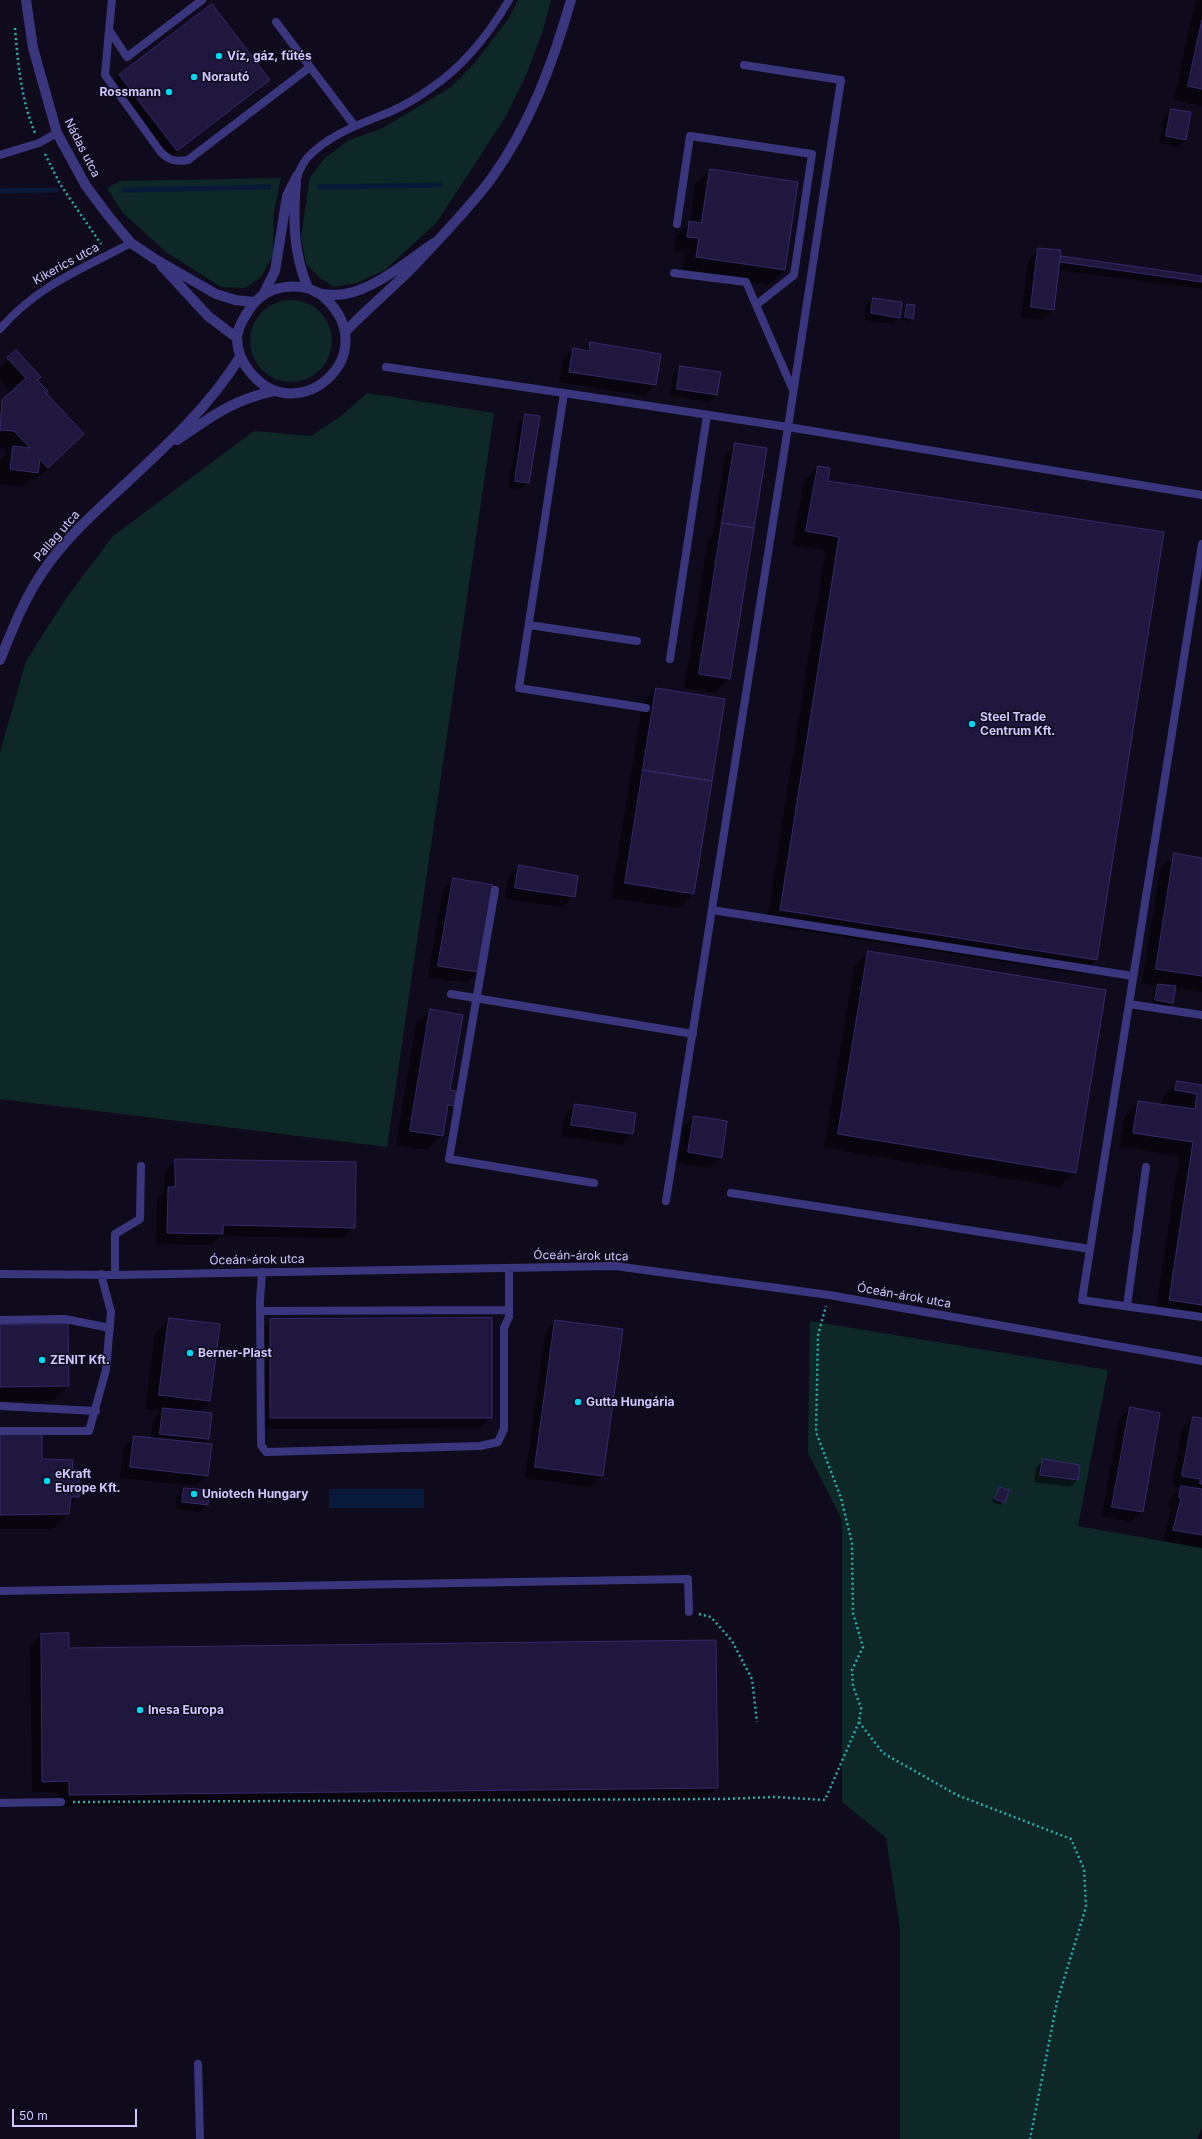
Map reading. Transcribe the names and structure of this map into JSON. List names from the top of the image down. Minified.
{"streets":{"street":["Nádas utca","Pallag utca"],"lane":["Kikerics utca","Óceán-árok utca"]},"crossings":[["Nádas utca","Kikerics utca"]],"places":["Víz, gáz, fűtés","Norautó","Rossmann","Steel Trade Centrum Kft.","Berner-Plast","ZENIT Kft.","Gutta Hungária","eKraft Europe Kft.","Uniotech Hungary","Inesa Europa"],"scale_bar":"50 m"}
